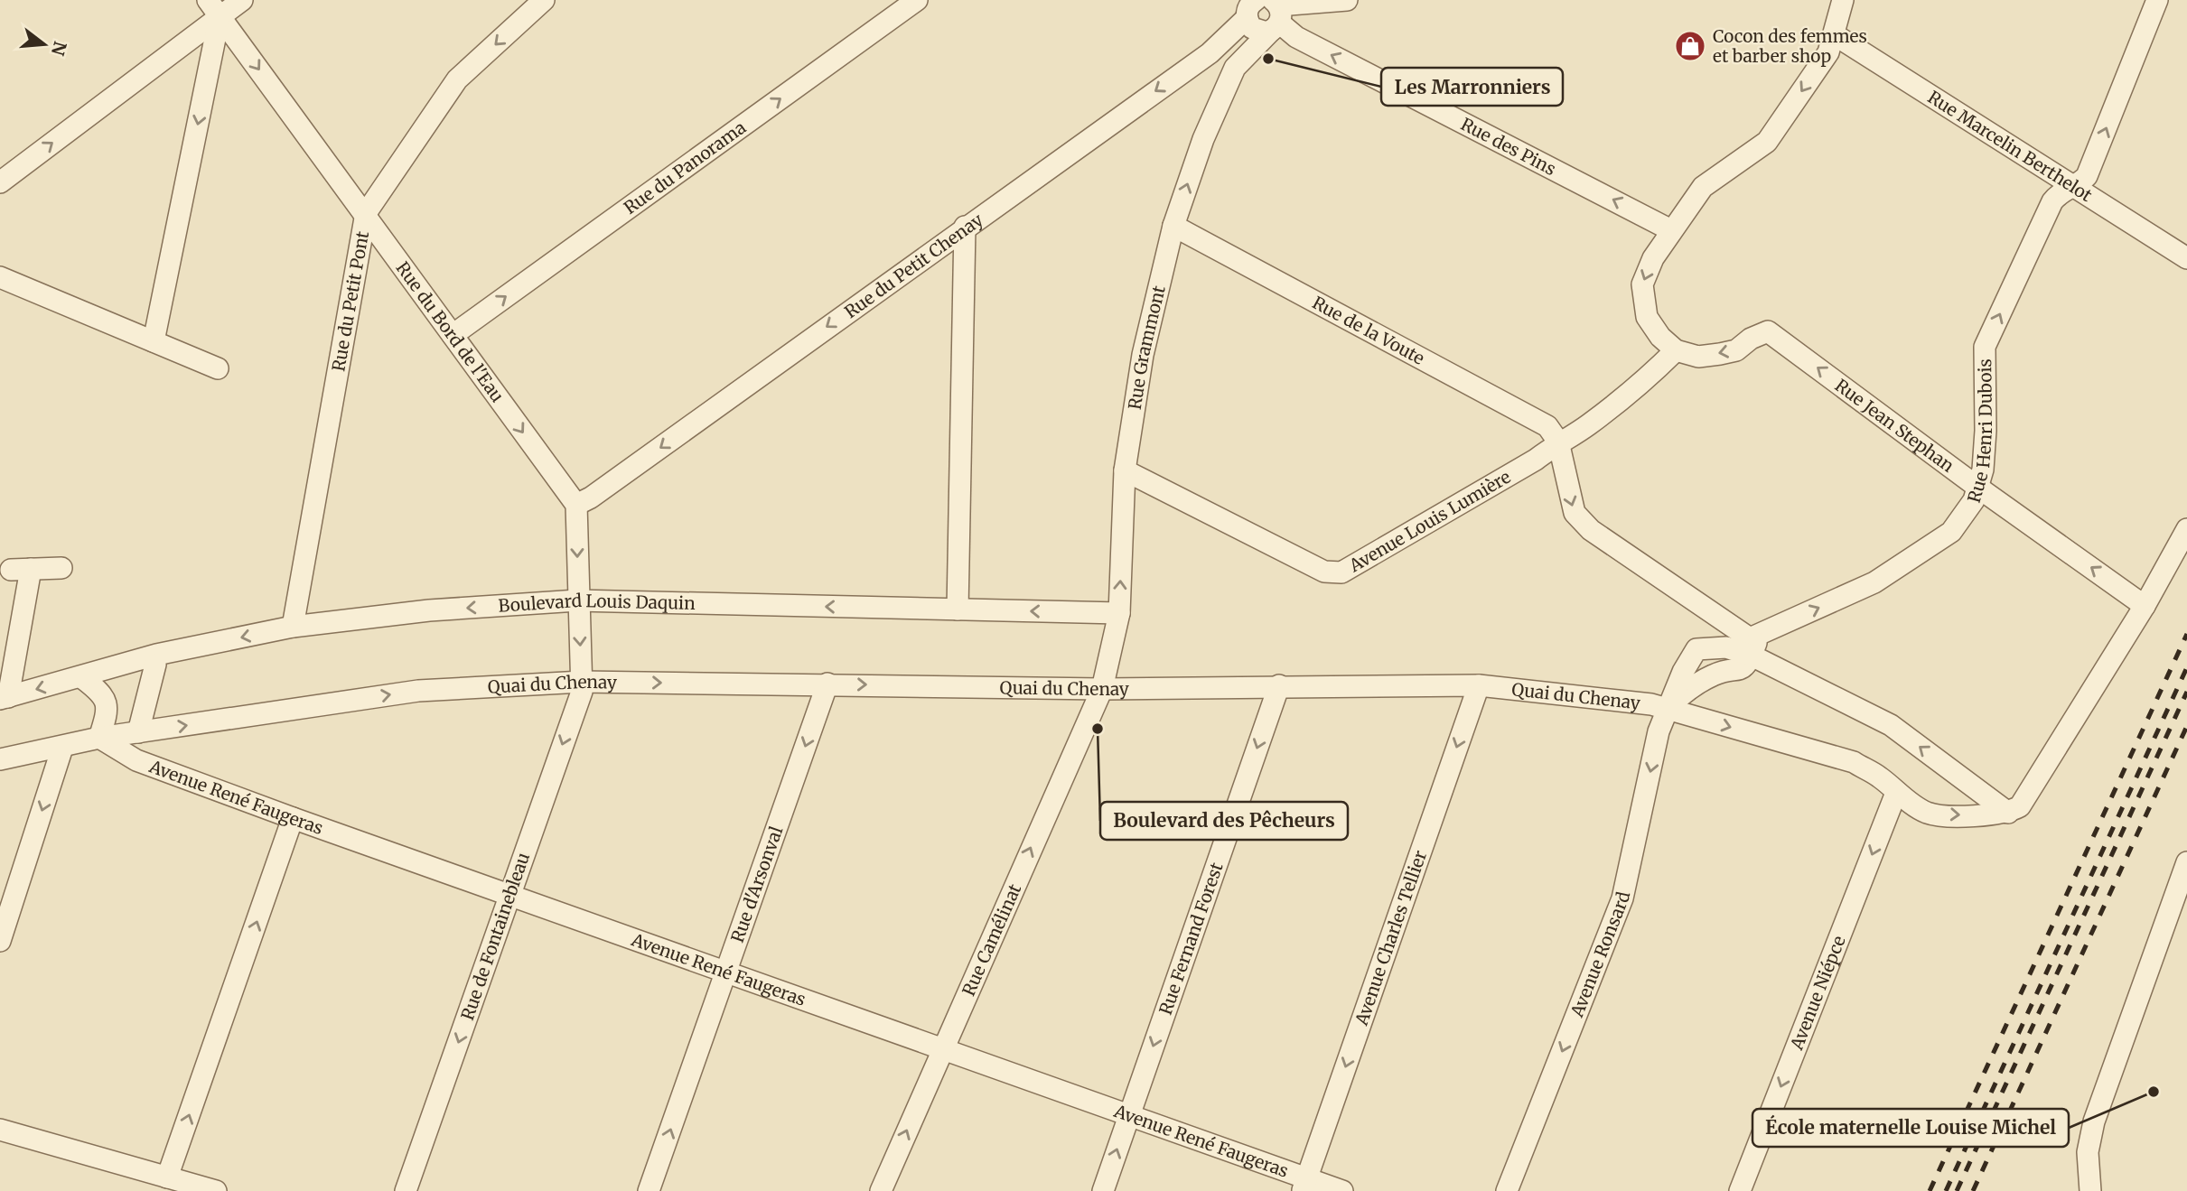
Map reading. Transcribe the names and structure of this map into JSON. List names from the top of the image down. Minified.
{"streets":{"street":["Rue des Pins","Rue Marcelin Berthelot","Rue du Panorama","Rue du Petit Chenay","Rue du Petit Pont","Rue de la Voute","Rue du Bord de l'Eau","Rue Grammont","Rue Jean Stephan","Rue Henri Dubois","Avenue Louis Lumière","Boulevard Louis Daquin","Quai du Chenay","Avenue René Faugeras","Rue d'Arsonval","Rue de Fontainebleau","Rue Fernand Forest","Avenue Charles Tellier","Rue Camélinat","Avenue Ronsard","Avenue Niépce"]},"crossings":[["Rue des Pins","Rue du Petit Chenay"],["Rue des Pins","Rue Grammont"],["Rue Marcelin Berthelot","Rue Henri Dubois"],["Rue du Panorama","Rue du Bord de l'Eau"],["Rue du Petit Chenay","Rue du Bord de l'Eau"],["Rue du Petit Pont","Rue du Bord de l'Eau"],["Rue du Petit Pont","Boulevard Louis Daquin"],["Rue de la Voute","Rue Grammont"],["Rue de la Voute","Avenue Louis Lumière"],["Rue Grammont","Avenue Louis Lumière"],["Rue Grammont","Boulevard Louis Daquin"],["Rue Grammont","Quai du Chenay"],["Rue Grammont","Rue Camélinat"],["Rue Jean Stephan","Rue Henri Dubois"],["Rue Jean Stephan","Avenue Louis Lumière"],["Quai du Chenay","Avenue René Faugeras"],["Quai du Chenay","Rue d'Arsonval"],["Quai du Chenay","Rue de Fontainebleau"],["Quai du Chenay","Rue Fernand Forest"],["Quai du Chenay","Avenue Charles Tellier"],["Quai du Chenay","Rue Camélinat"],["Quai du Chenay","Avenue Ronsard"],["Quai du Chenay","Avenue Niépce"],["Avenue René Faugeras","Rue d'Arsonval"],["Avenue René Faugeras","Rue de Fontainebleau"],["Avenue René Faugeras","Rue Fernand Forest"],["Avenue René Faugeras","Avenue Charles Tellier"],["Avenue René Faugeras","Rue Camélinat"]],"one_way":["Rue des Pins","Rue du Panorama","Rue du Petit Chenay","Rue du Petit Pont","Rue du Bord de l'Eau","Rue Jean Stephan","Rue Henri Dubois","Boulevard Louis Daquin","Quai du Chenay","Rue de Fontainebleau","Avenue Charles Tellier","Rue Camélinat","Avenue Ronsard","Avenue Niépce"],"places":{"shop":["Cocon des femmes et barber shop"],"other":["Les Marronniers","Boulevard des Pêcheurs","École maternelle Louise Michel"]},"north":"right"}
